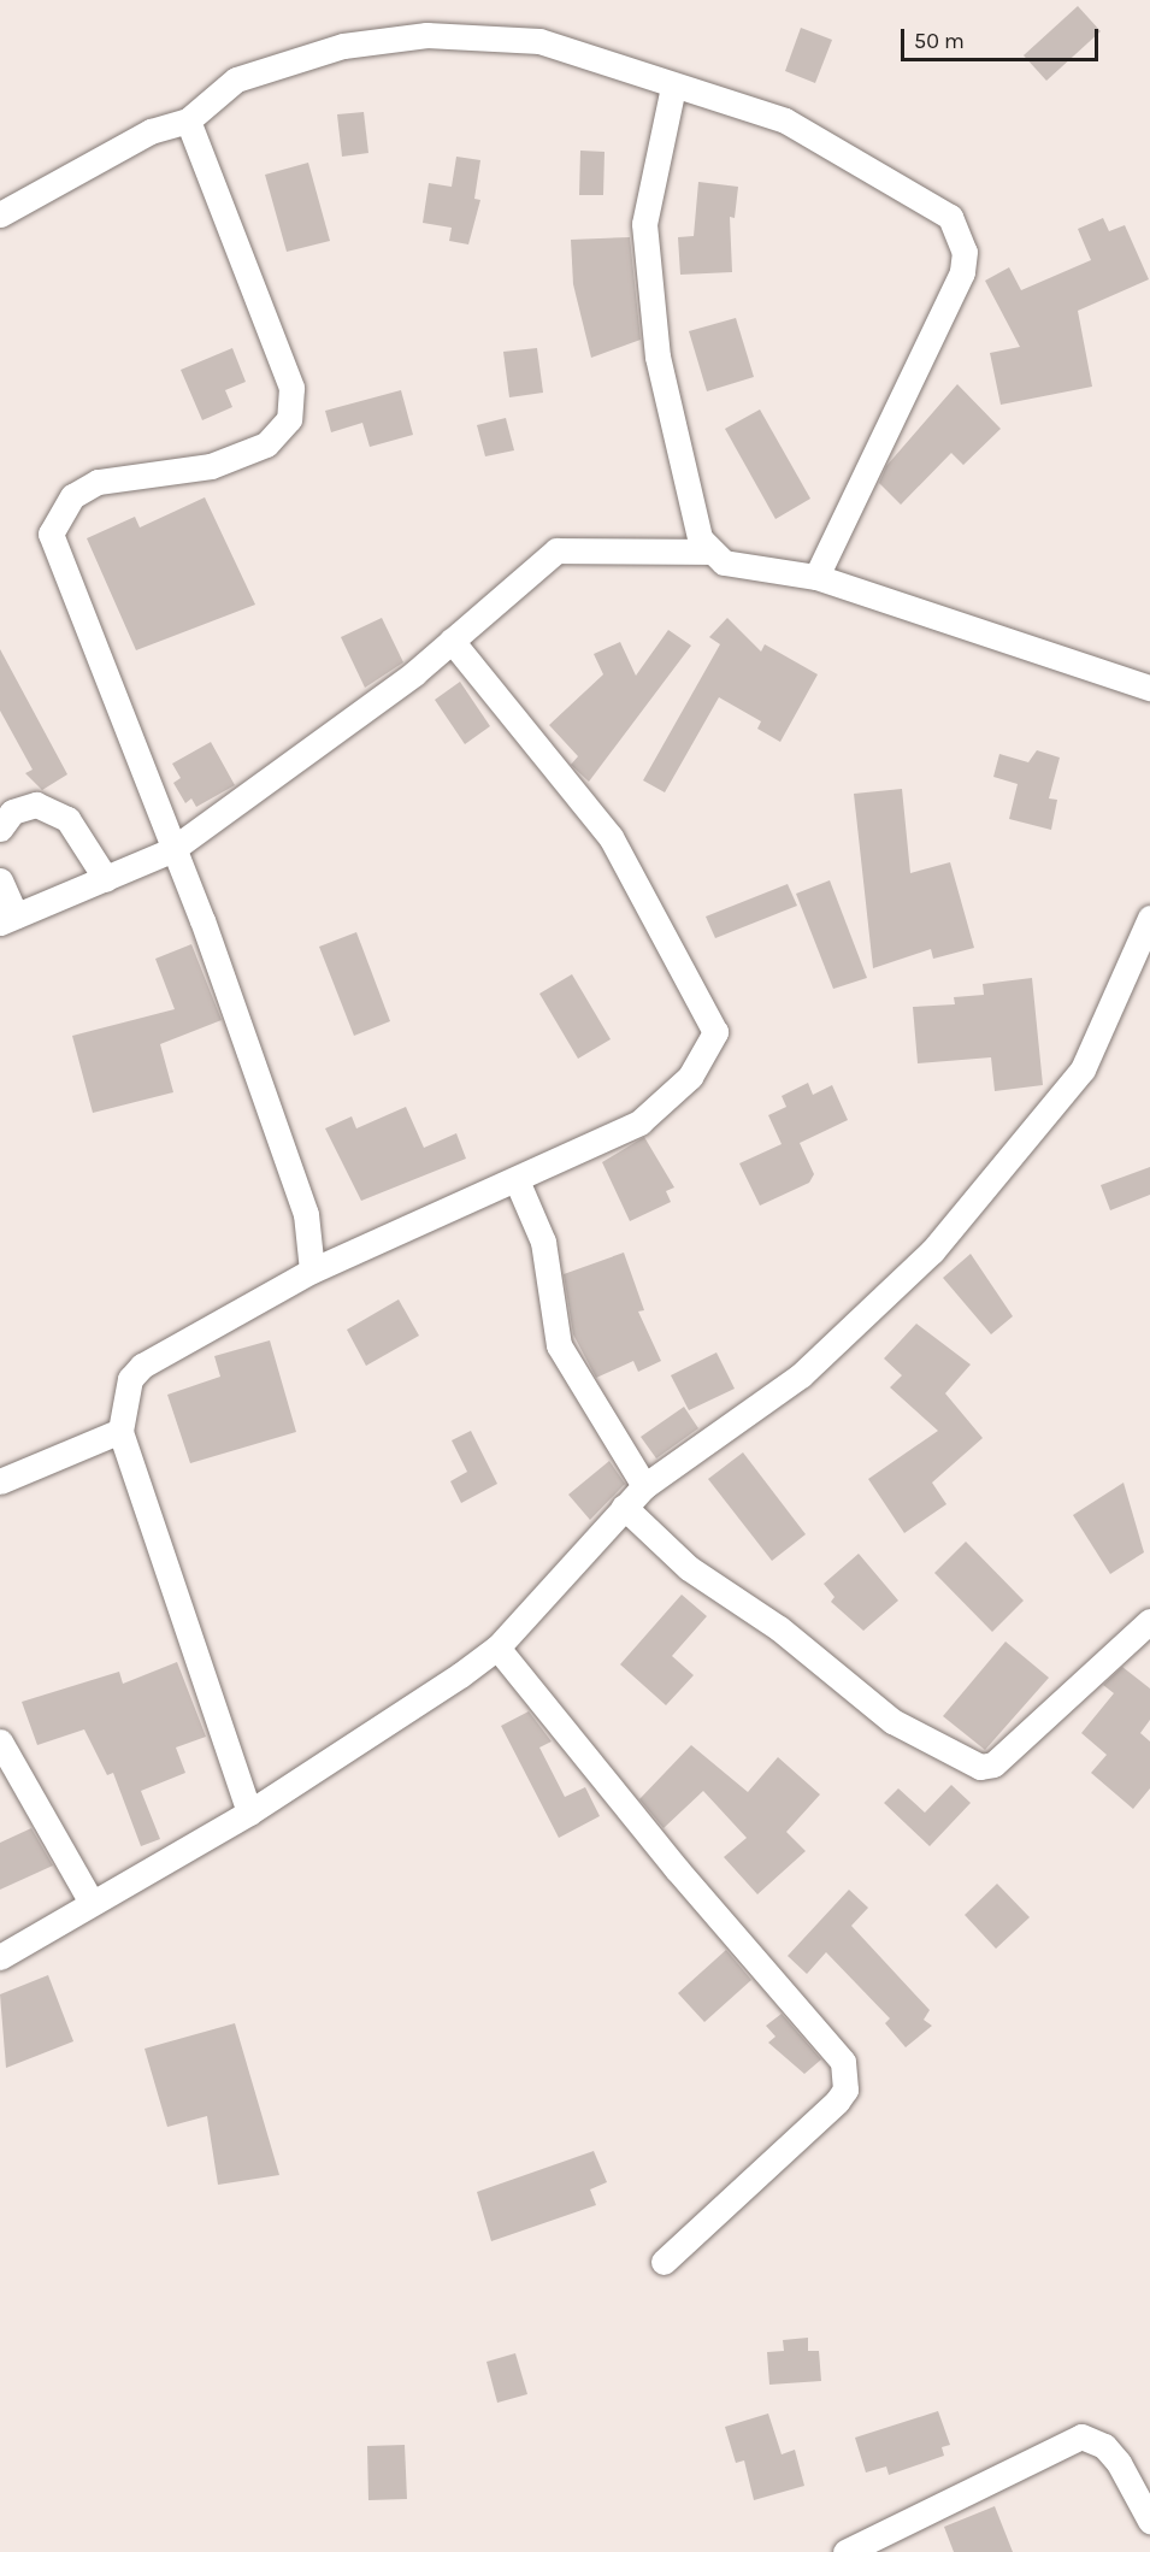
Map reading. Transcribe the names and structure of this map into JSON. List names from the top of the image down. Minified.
{"scale_bar":"50 m"}
